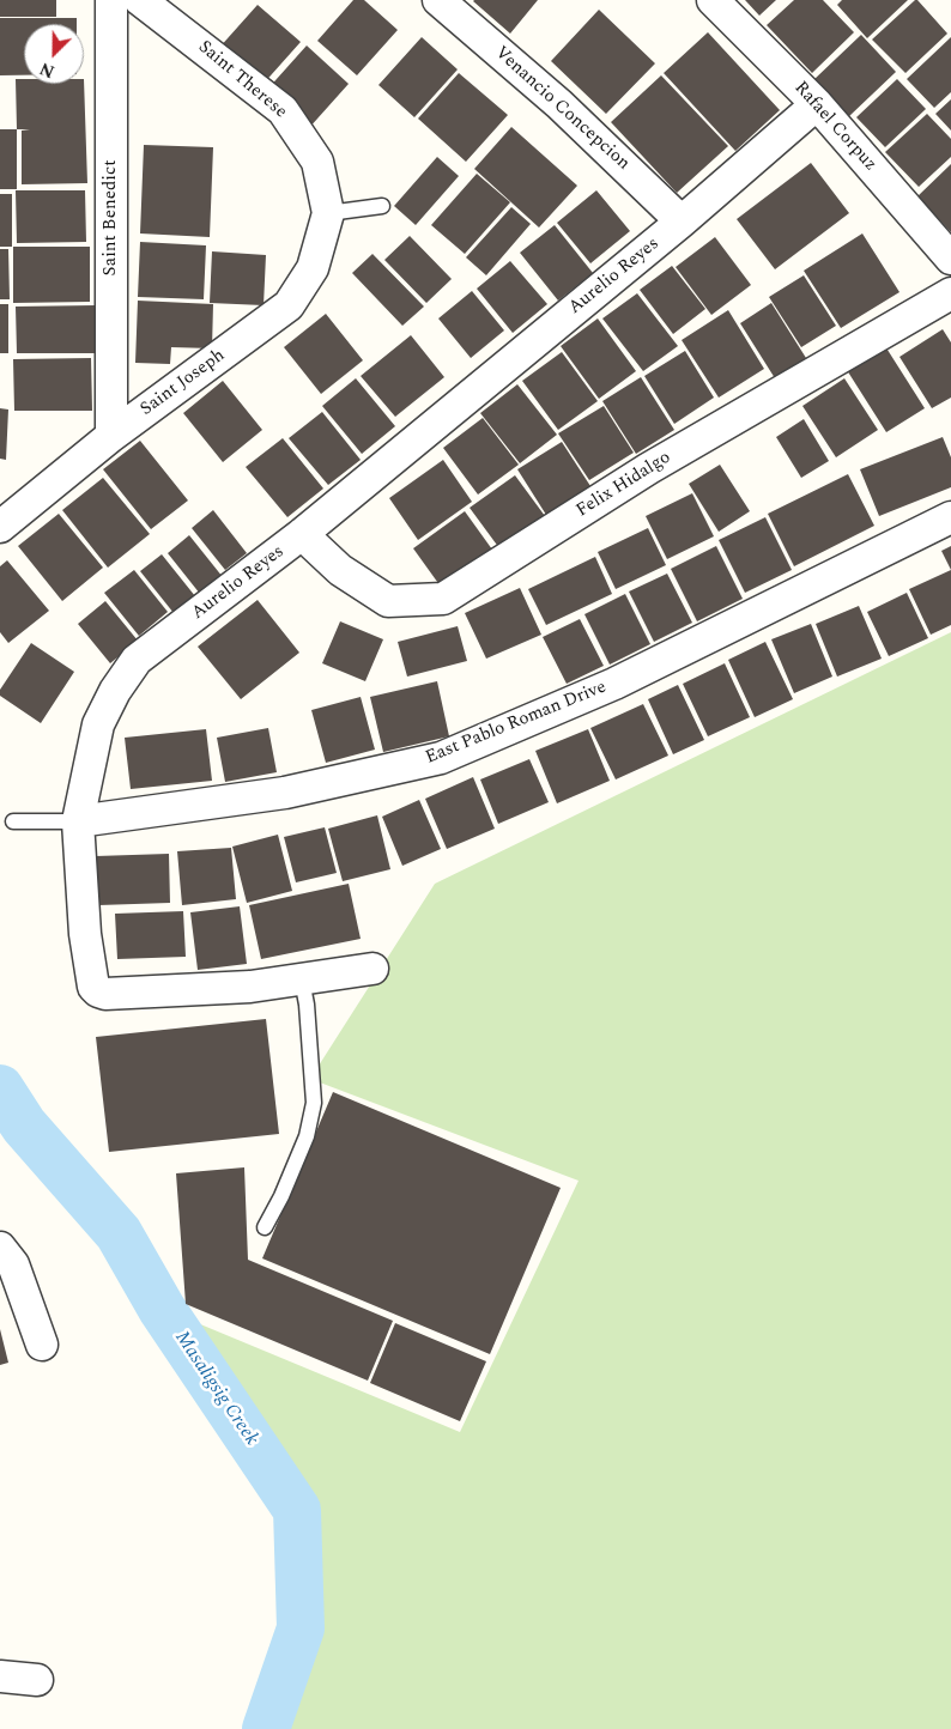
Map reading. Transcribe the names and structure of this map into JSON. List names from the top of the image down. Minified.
{"streets":{"street":["Saint Therese","Venancio Concepcion","Rafael Corpuz","Saint Benedict","Aurelio Reyes","Saint Joseph","Felix Hidalgo","East Pablo Roman Drive"]},"crossings":[["Saint Therese","Saint Joseph"],["Venancio Concepcion","Aurelio Reyes"],["Rafael Corpuz","Aurelio Reyes"],["Saint Benedict","Saint Joseph"],["Aurelio Reyes","Felix Hidalgo"],["Aurelio Reyes","East Pablo Roman Drive"]],"water":["Masaligsig Creek"],"north":"bottom left"}
